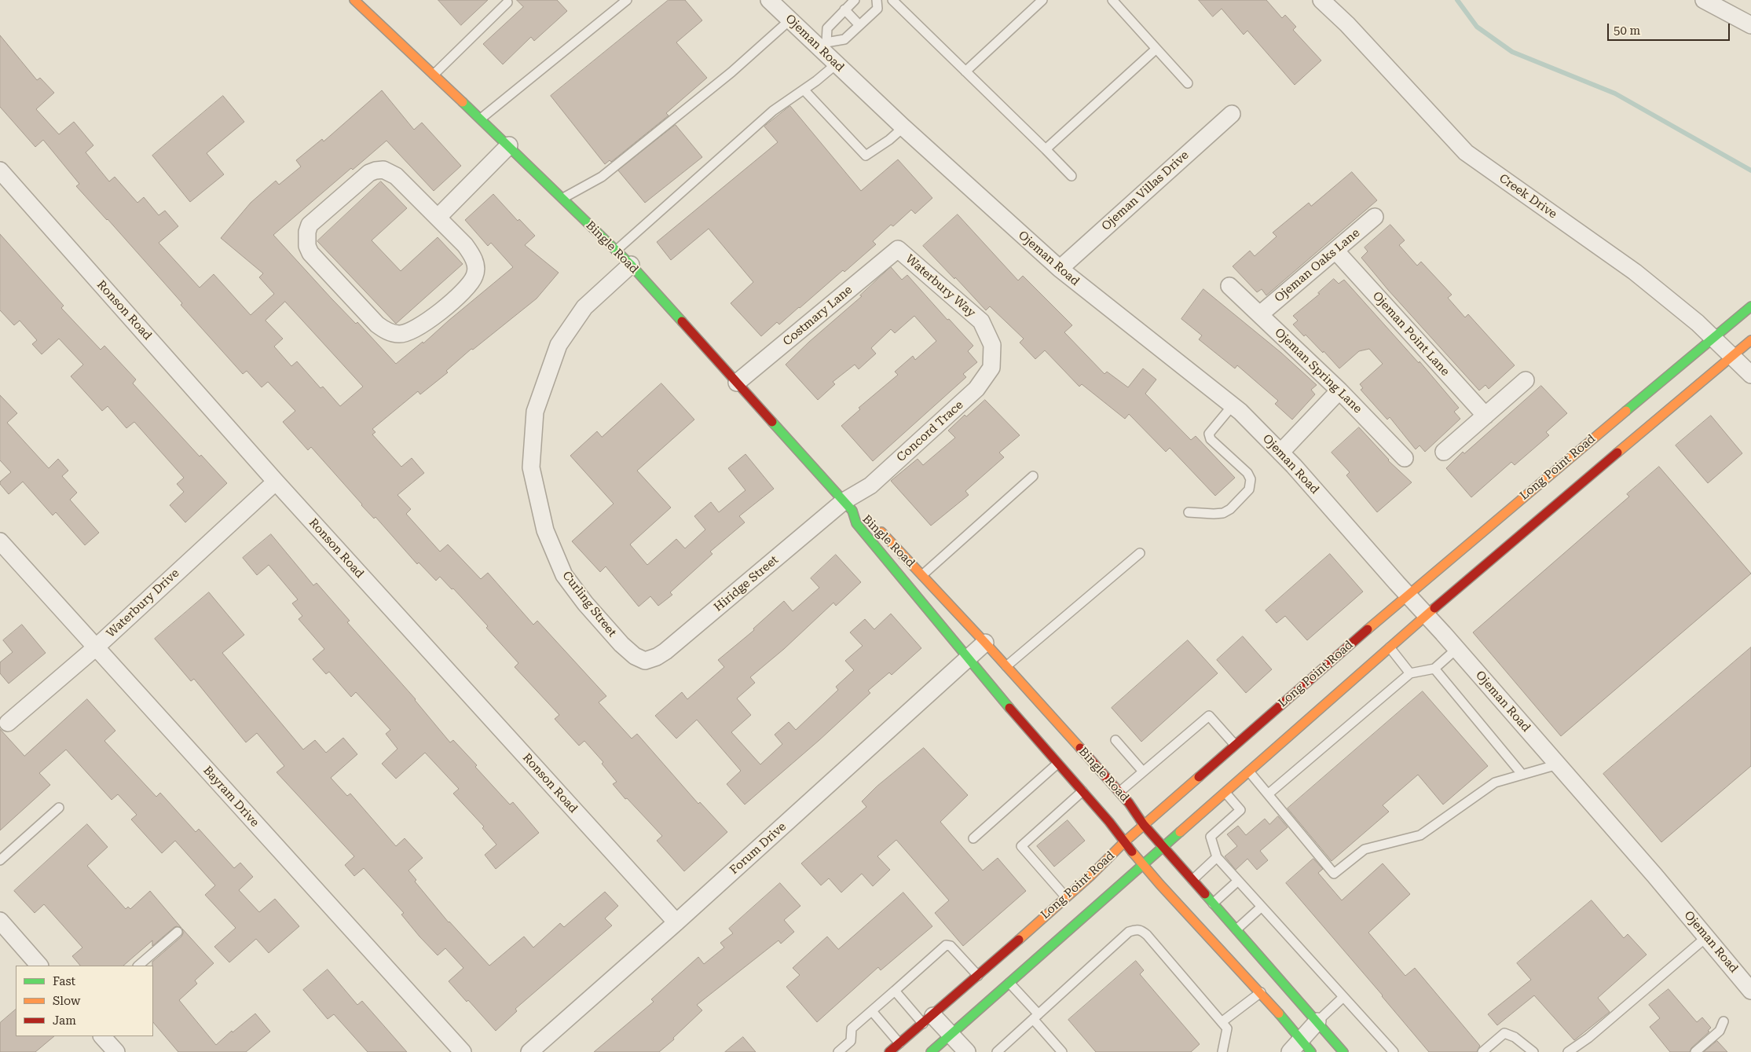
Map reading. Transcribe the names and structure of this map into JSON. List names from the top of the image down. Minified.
{"streets":{"main road":["Bingle Road","Long Point Road"],"street":["Ojeman Road","Ojeman Villas Drive","Creek Drive","Ojeman Oaks Lane","Waterbury Way","Ronson Road","Costmary Lane","Ojeman Point Lane","Ojeman Spring Lane","Concord Trace","Hiridge Street","Waterbury Drive","Curling Street","Bayram Drive","Forum Drive"]},"crossings":[["Ojeman Road","Ojeman Villas Drive"],["Ojeman Road","Long Point Road"],["Creek Drive","Long Point Road"],["Bingle Road","Costmary Lane"],["Bingle Road","Concord Trace"],["Bingle Road","Long Point Road"],["Bingle Road","Hiridge Street"],["Bingle Road","Curling Street"],["Bingle Road","Forum Drive"],["Ojeman Oaks Lane","Ojeman Point Lane"],["Ojeman Oaks Lane","Ojeman Spring Lane"],["Waterbury Way","Costmary Lane"],["Waterbury Way","Concord Trace"],["Ronson Road","Waterbury Drive"],["Ronson Road","Forum Drive"],["Concord Trace","Hiridge Street"],["Hiridge Street","Curling Street"],["Waterbury Drive","Bayram Drive"]],"legend":["Fast","Slow","Jam"],"scale_bar":"50 m"}
